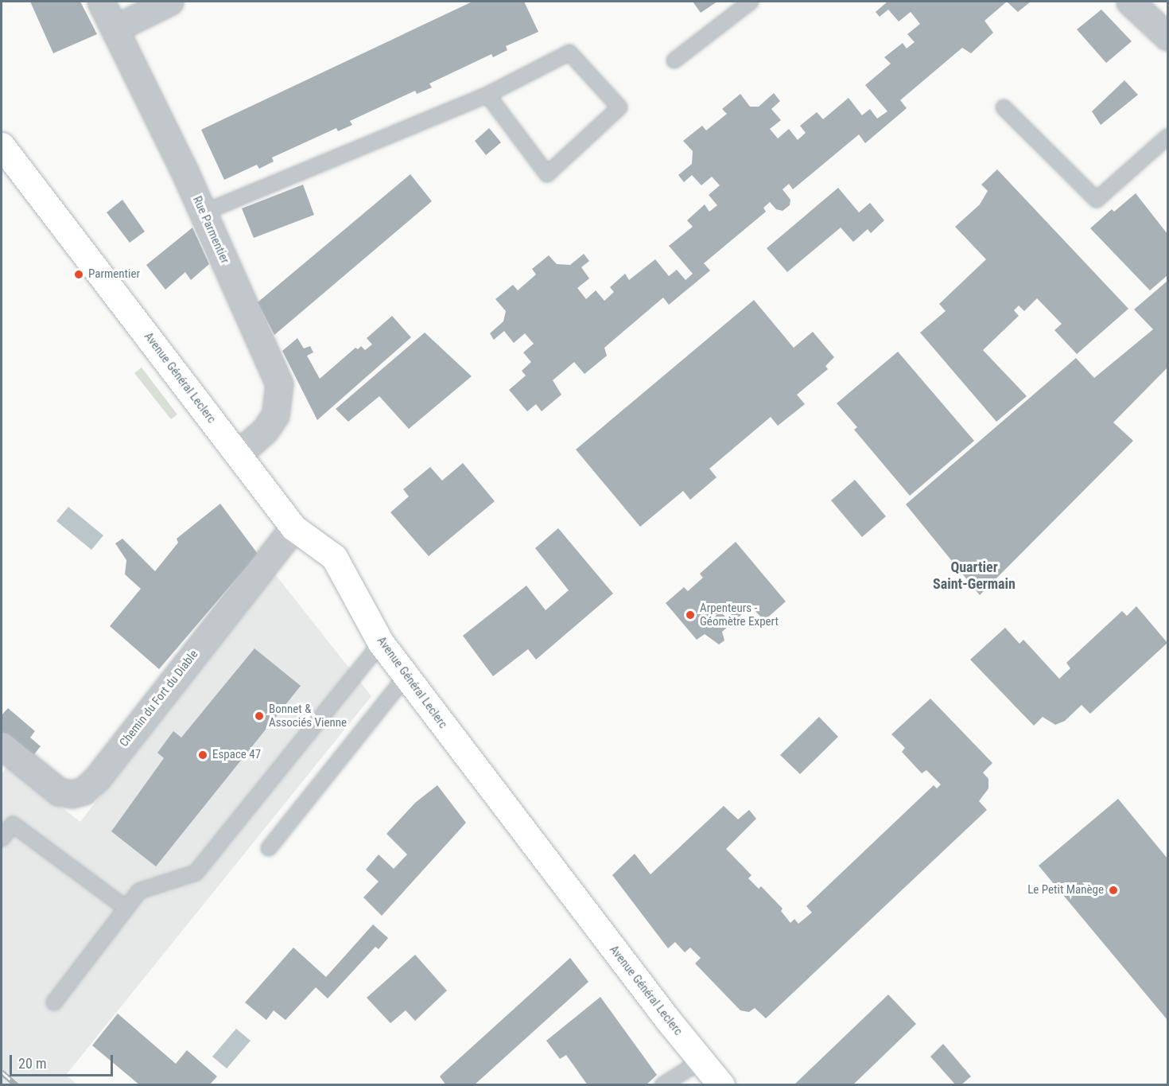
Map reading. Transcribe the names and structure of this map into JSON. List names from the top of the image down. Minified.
{"streets":{"main road":["Avenue Général Leclerc"],"street":["Rue Parmentier","Chemin du Fort du Diable"]},"crossings":[["Rue Parmentier","Avenue Général Leclerc"],["Avenue Général Leclerc","Chemin du Fort du Diable"]],"districts":["Quartier Saint-Germain"],"places":["Parmentier","Arpenteurs - Géomètre Expert","Bonnet & Associés Vienne","Espace 47","Le Petit Manège"],"scale_bar":"20 m"}
